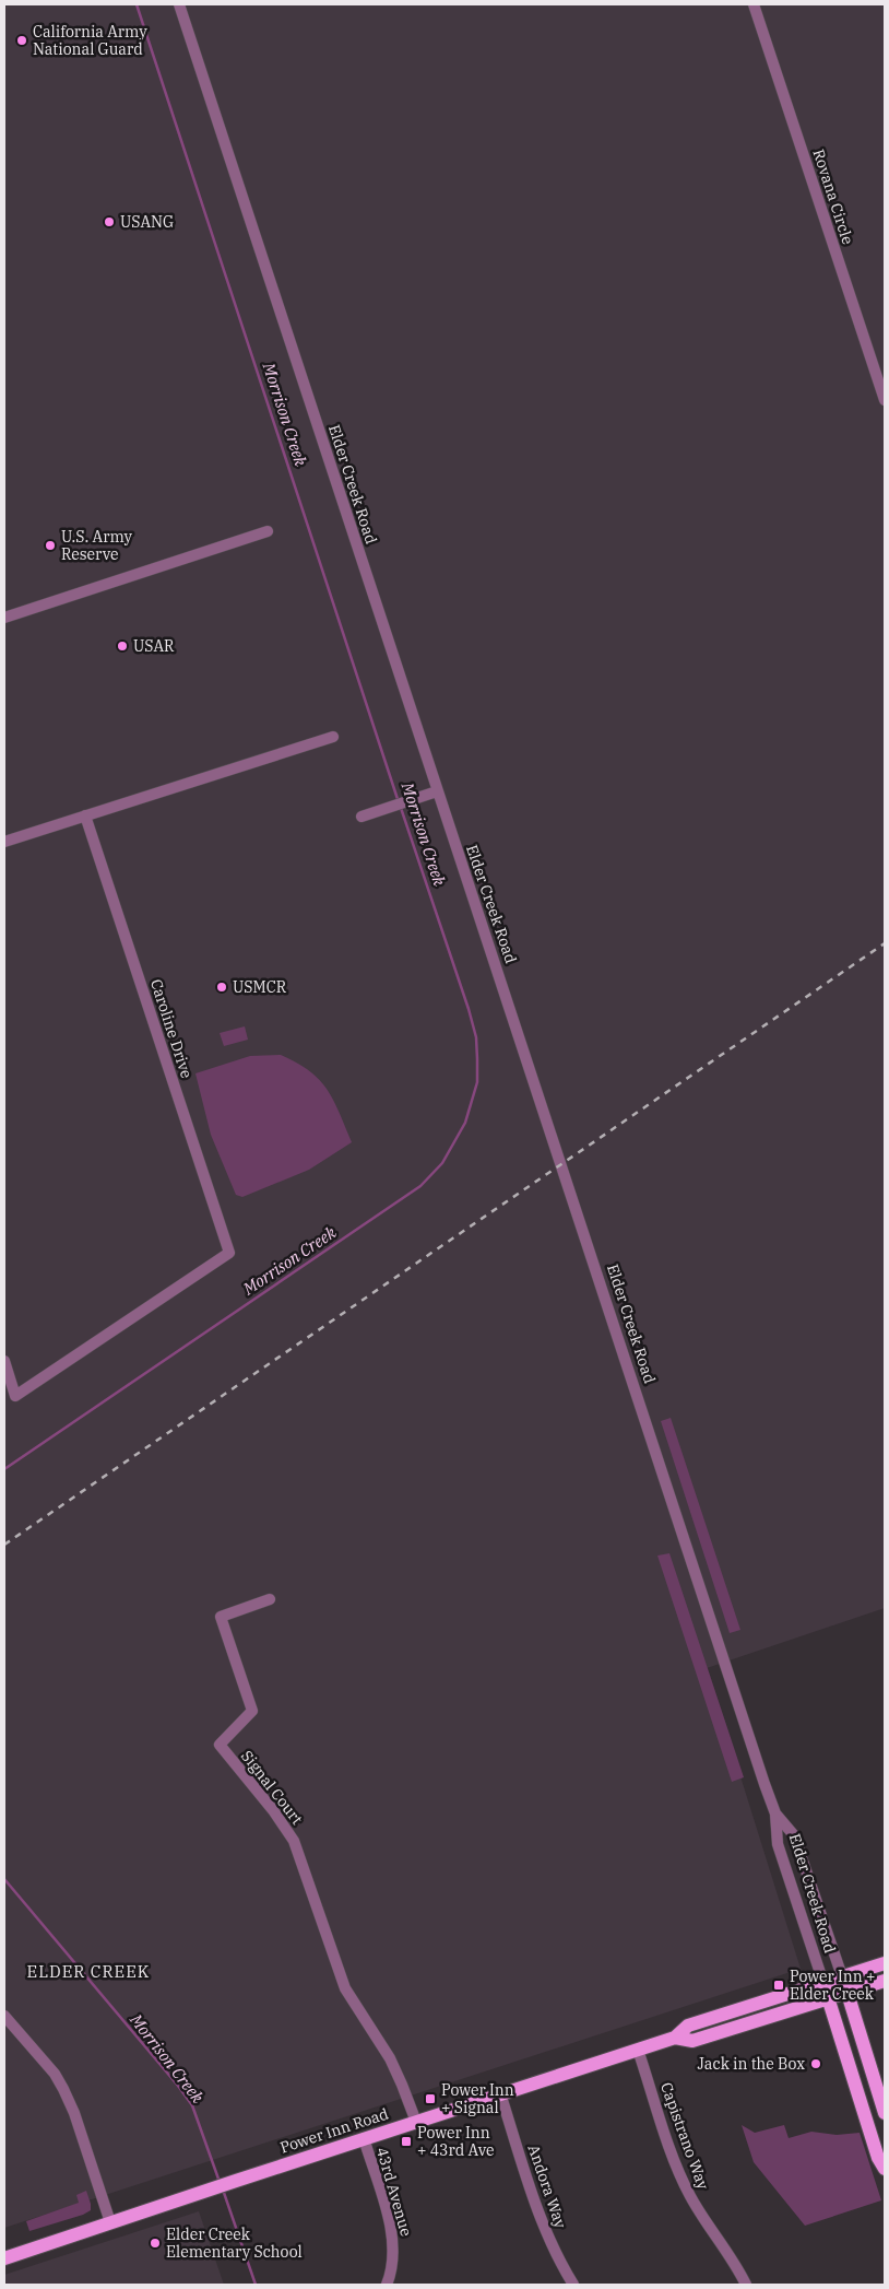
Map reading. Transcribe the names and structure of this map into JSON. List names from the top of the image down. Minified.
{"streets":{"main road":["Elder Creek Road","Power Inn Road"],"street":["Rovana Circle","Caroline Drive","Signal Court","Capistrano Way","Andora Way","43rd Avenue"]},"crossings":[["Elder Creek Road","Power Inn Road"],["Signal Court","Power Inn Road"],["Power Inn Road","Capistrano Way"],["Power Inn Road","Andora Way"],["Power Inn Road","43rd Avenue"]],"districts":["ELDER CREEK"],"water":["Morrison Creek"],"places":{"other":["California Army National Guard","USANG","U.S. Army Reserve","USAR","USMCR","Jack in the Box","Elder Creek Elementary School"],"transit":["Power Inn + Elder Creek","Power Inn + Signal","Power Inn + 43rd Ave"]}}
